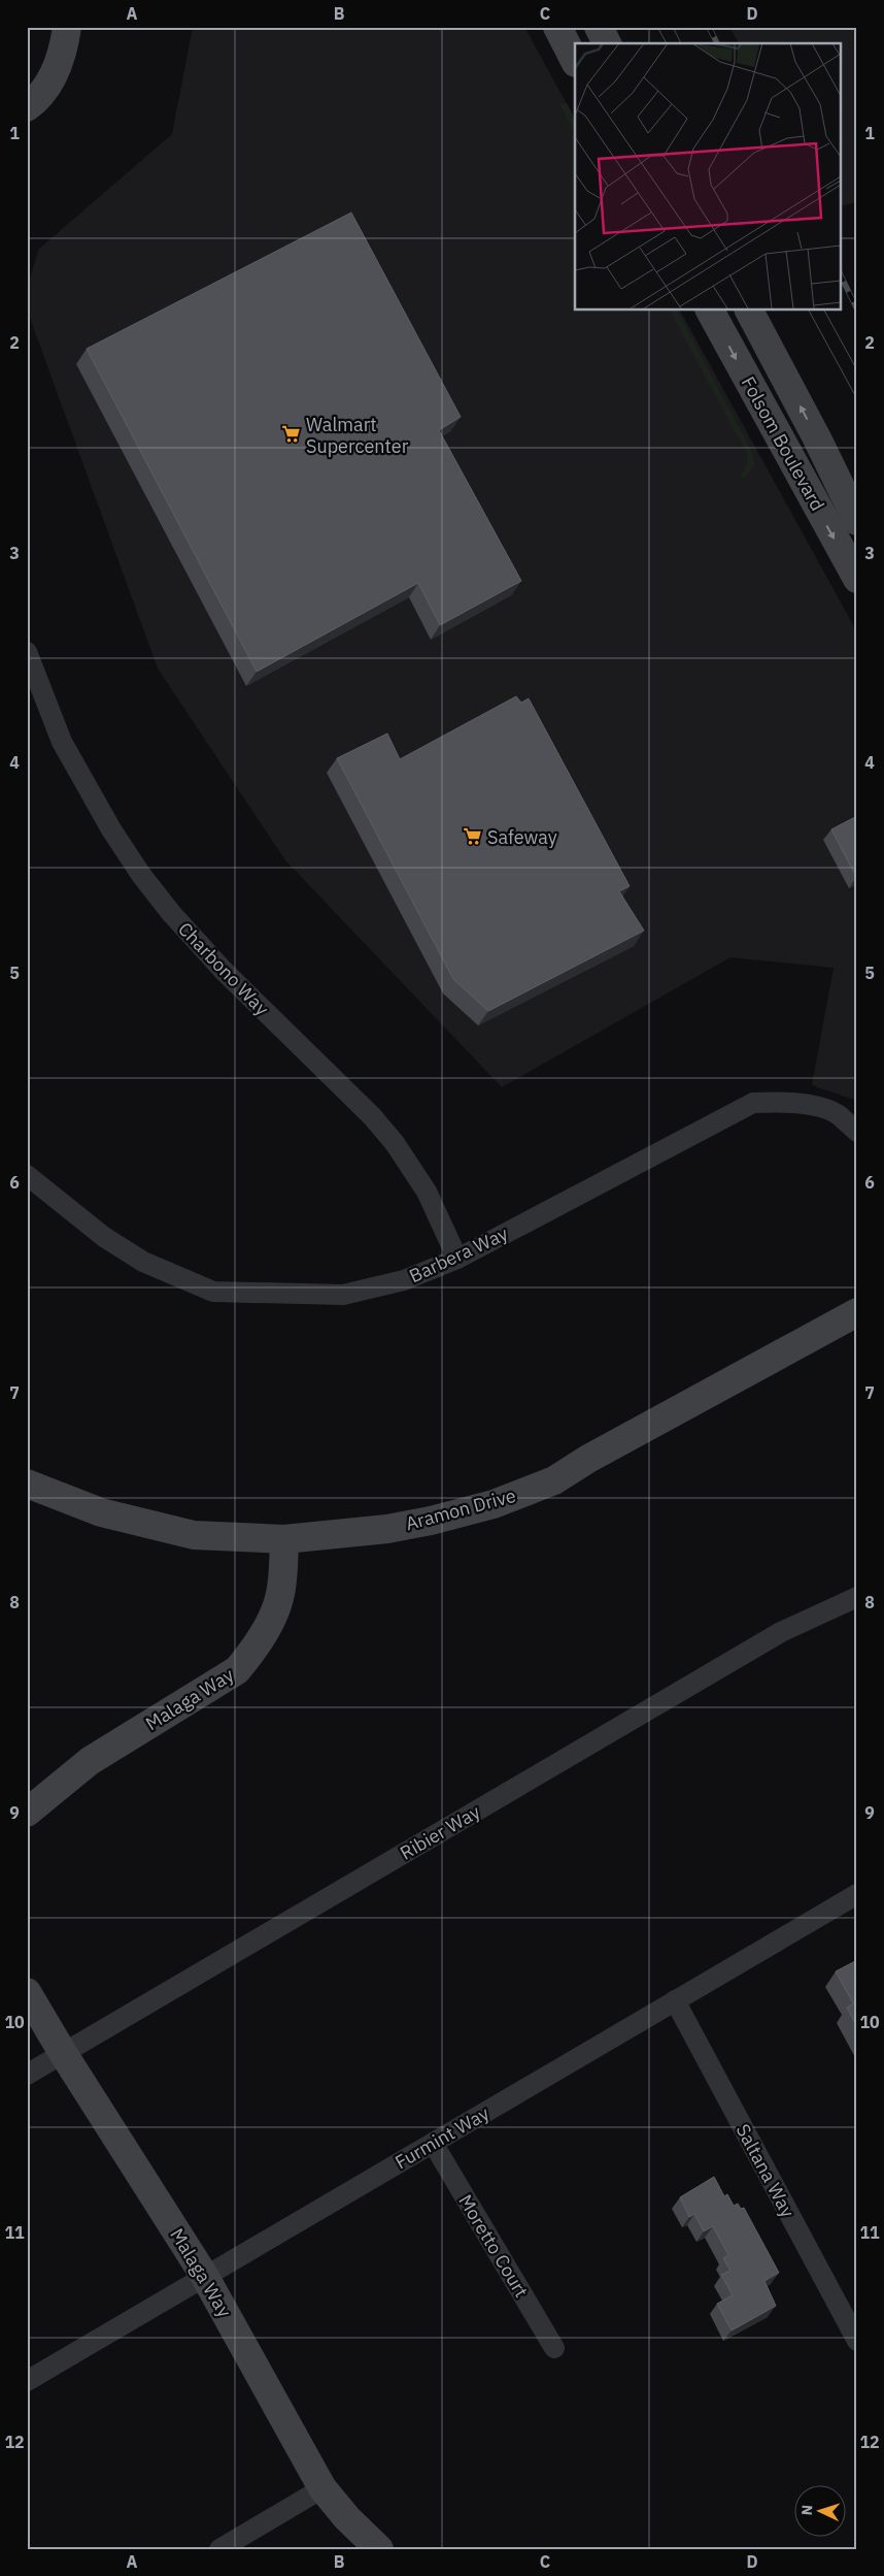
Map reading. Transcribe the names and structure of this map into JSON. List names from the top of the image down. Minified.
{"streets":{"street":["Folsom Boulevard","Charbono Way","Barbera Way","Aramon Drive","Malaga Way","Ribier Way","Furmint Way","Saltana Way","Moretto Court"]},"crossings":[["Charbono Way","Barbera Way"],["Aramon Drive","Malaga Way"],["Malaga Way","Ribier Way"],["Malaga Way","Furmint Way"],["Furmint Way","Saltana Way"],["Furmint Way","Moretto Court"]],"places":{"supermarket":["Walmart Supercenter","Safeway"]},"north":"left","grid":{"columns":["A","B","C","D"],"rows":["1","2","3","4","5","6","7","8","9","10","11","12"]}}
